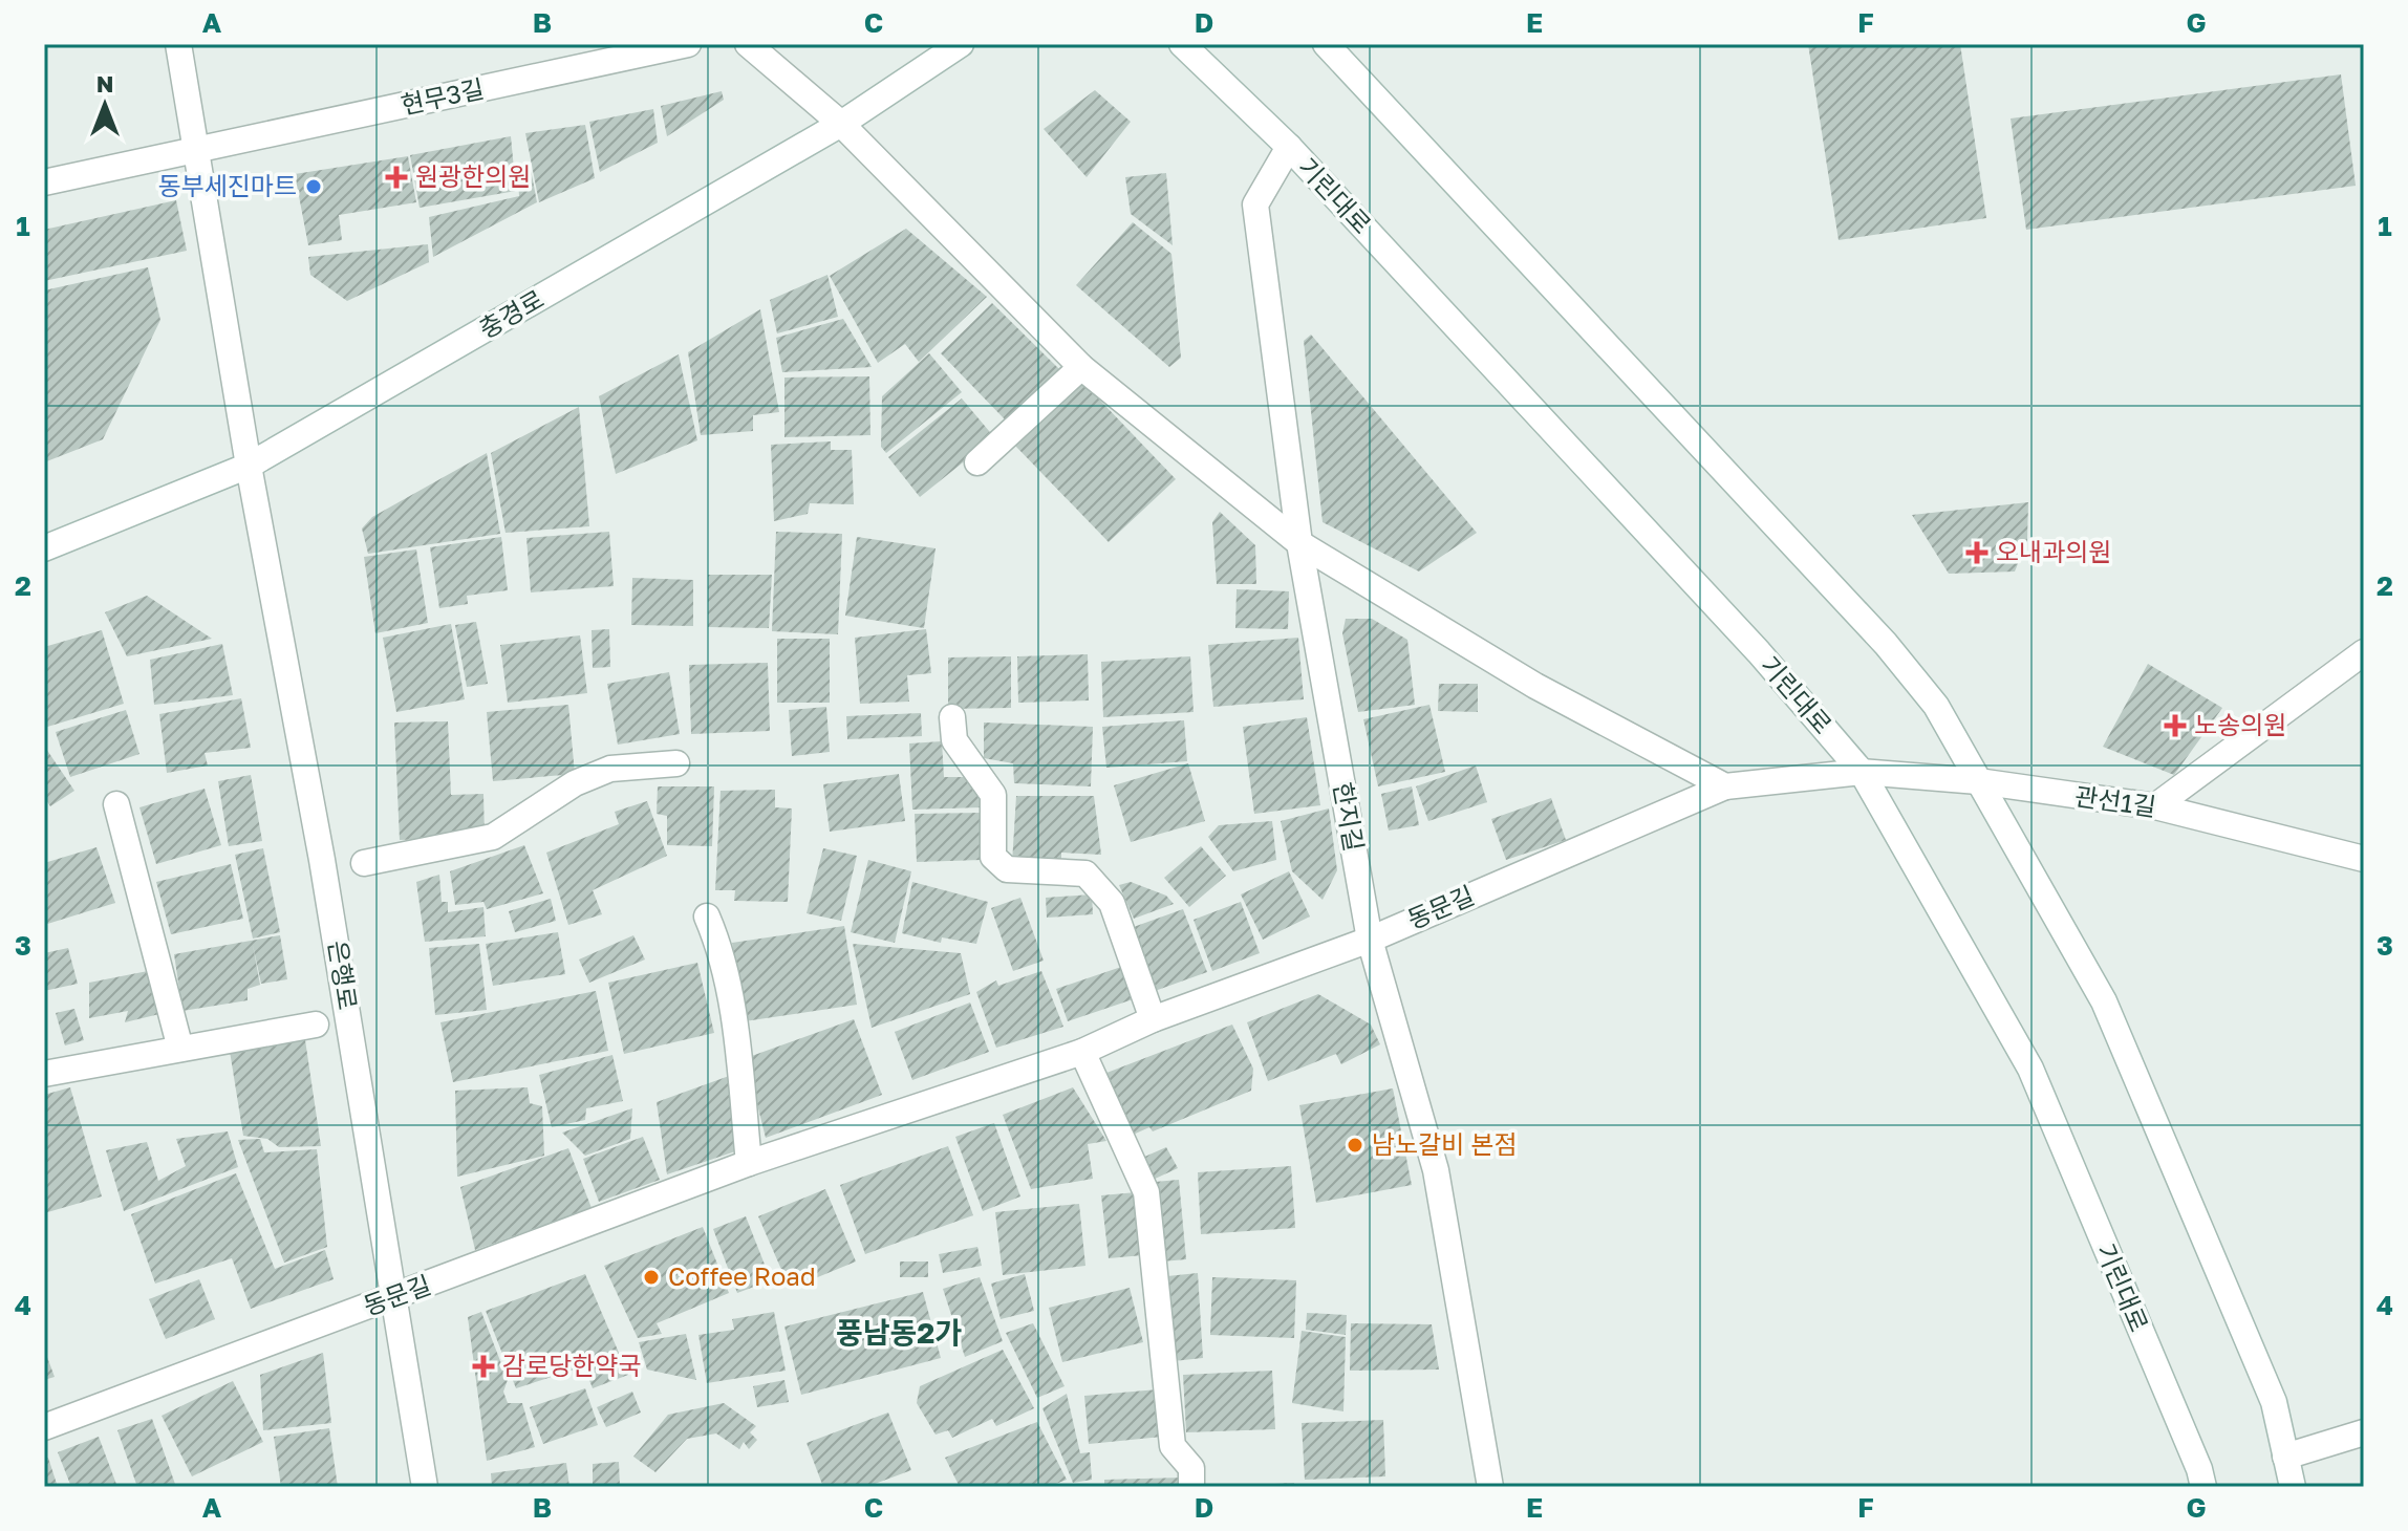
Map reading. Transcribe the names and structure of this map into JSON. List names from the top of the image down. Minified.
{"streets":{"street":["현무3길","기린대로","충경로","관선1길","한지길","동문길","은행로"]},"crossings":[["기린대로","관선1길"],["기린대로","한지길"],["기린대로","동문길"],["충경로","은행로"],["관선1길","동문길"],["한지길","동문길"],["동문길","은행로"]],"districts":["풍남동2가"],"places":{"health":["원광한의원","오내과의원","노송의원","감로당한약국"],"other":["동부세진마트","남노갈비 본점","Coffee Road"]},"north":"top","grid":{"columns":["A","B","C","D","E","F","G"],"rows":["1","2","3","4"]}}
